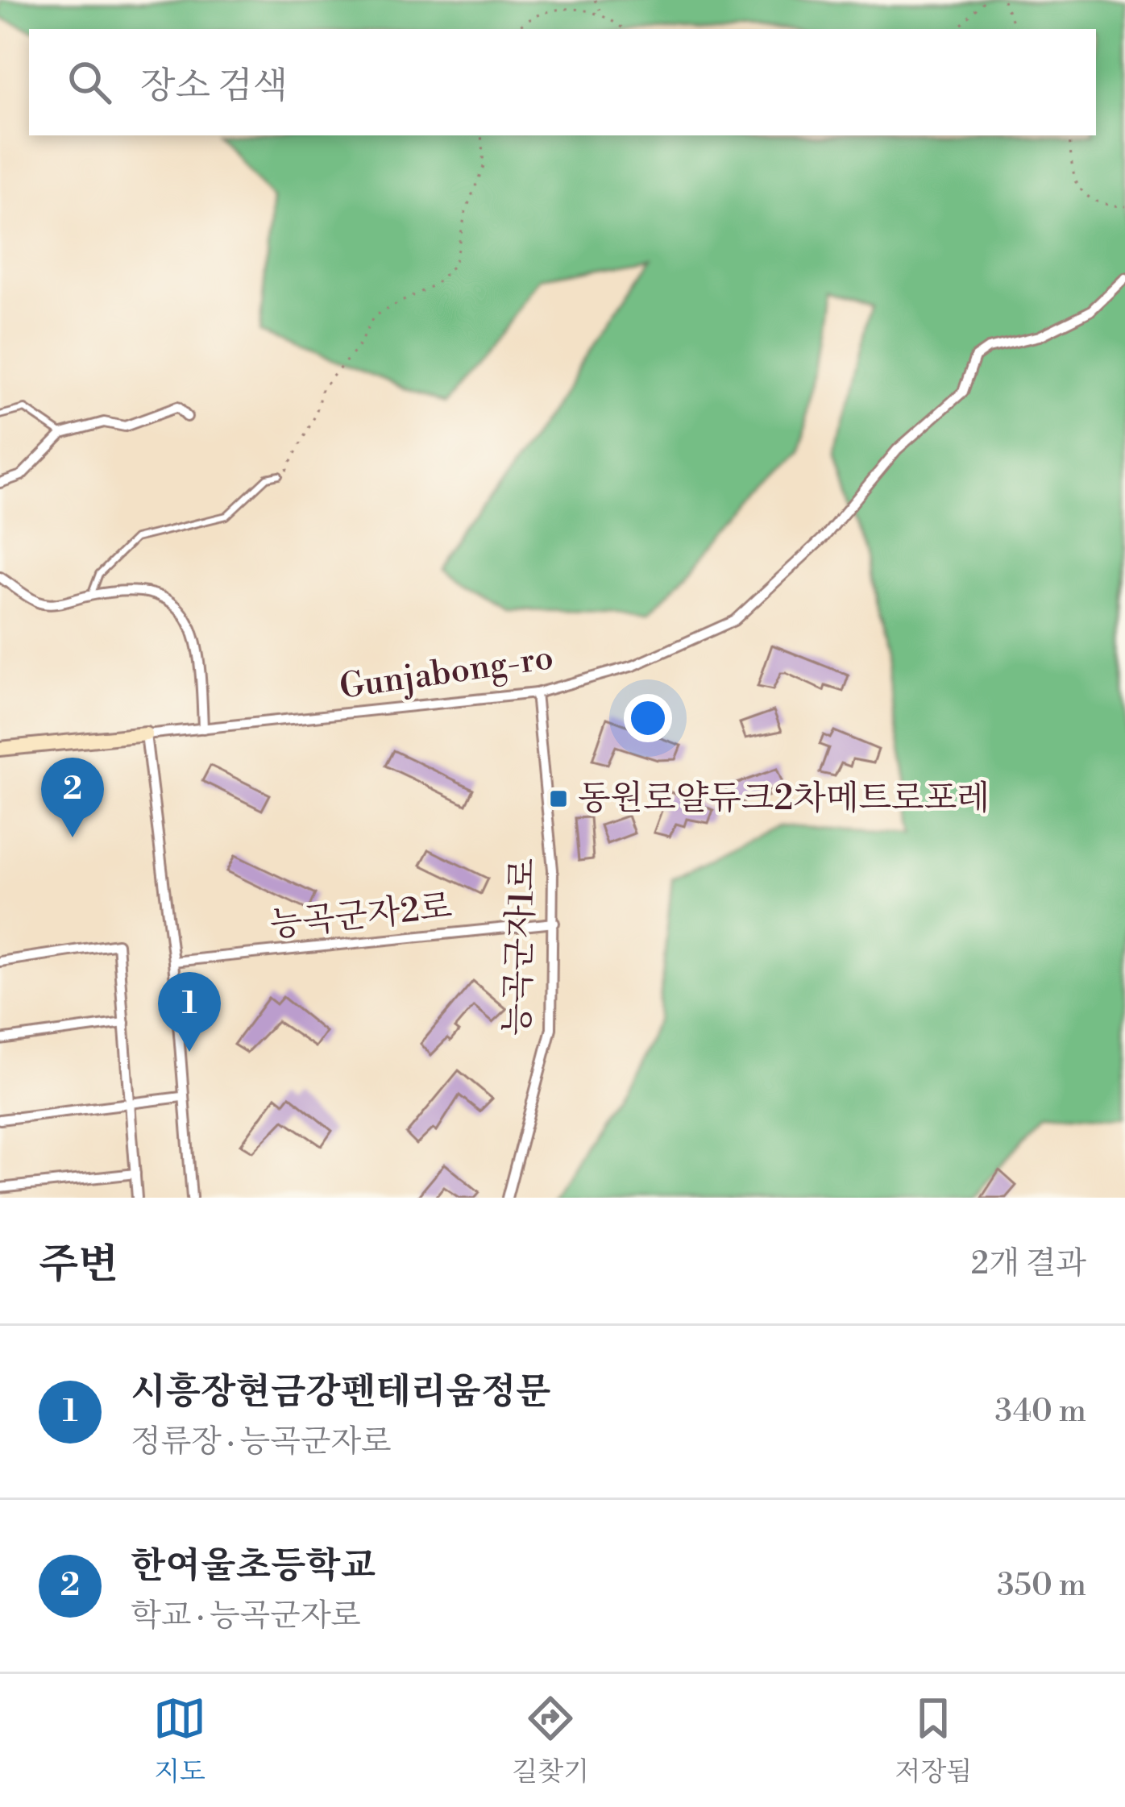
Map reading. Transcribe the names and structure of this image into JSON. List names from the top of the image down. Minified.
{"streets":{"street":["Gunjabong-ro","능곡군자2로","능곡군자1로"]},"crossings":[["Gunjabong-ro","능곡군자1로"],["능곡군자2로","능곡군자1로"]],"places":{"transit":["동원로얄듀크2차메트로포레"]},"page":{"search":"장소 검색","pins":["2","1"],"heading":["주변","2개 결과"],"list":[{"mark":"1","name":"시흥장현금강펜테리움정문","note":"정류장 · 능곡군자로","value":"340 m"},{"mark":"2","name":"한여울초등학교","note":"학교 · 능곡군자로","value":"350 m"}],"nav":["지도","길찾기","저장됨"]}}
